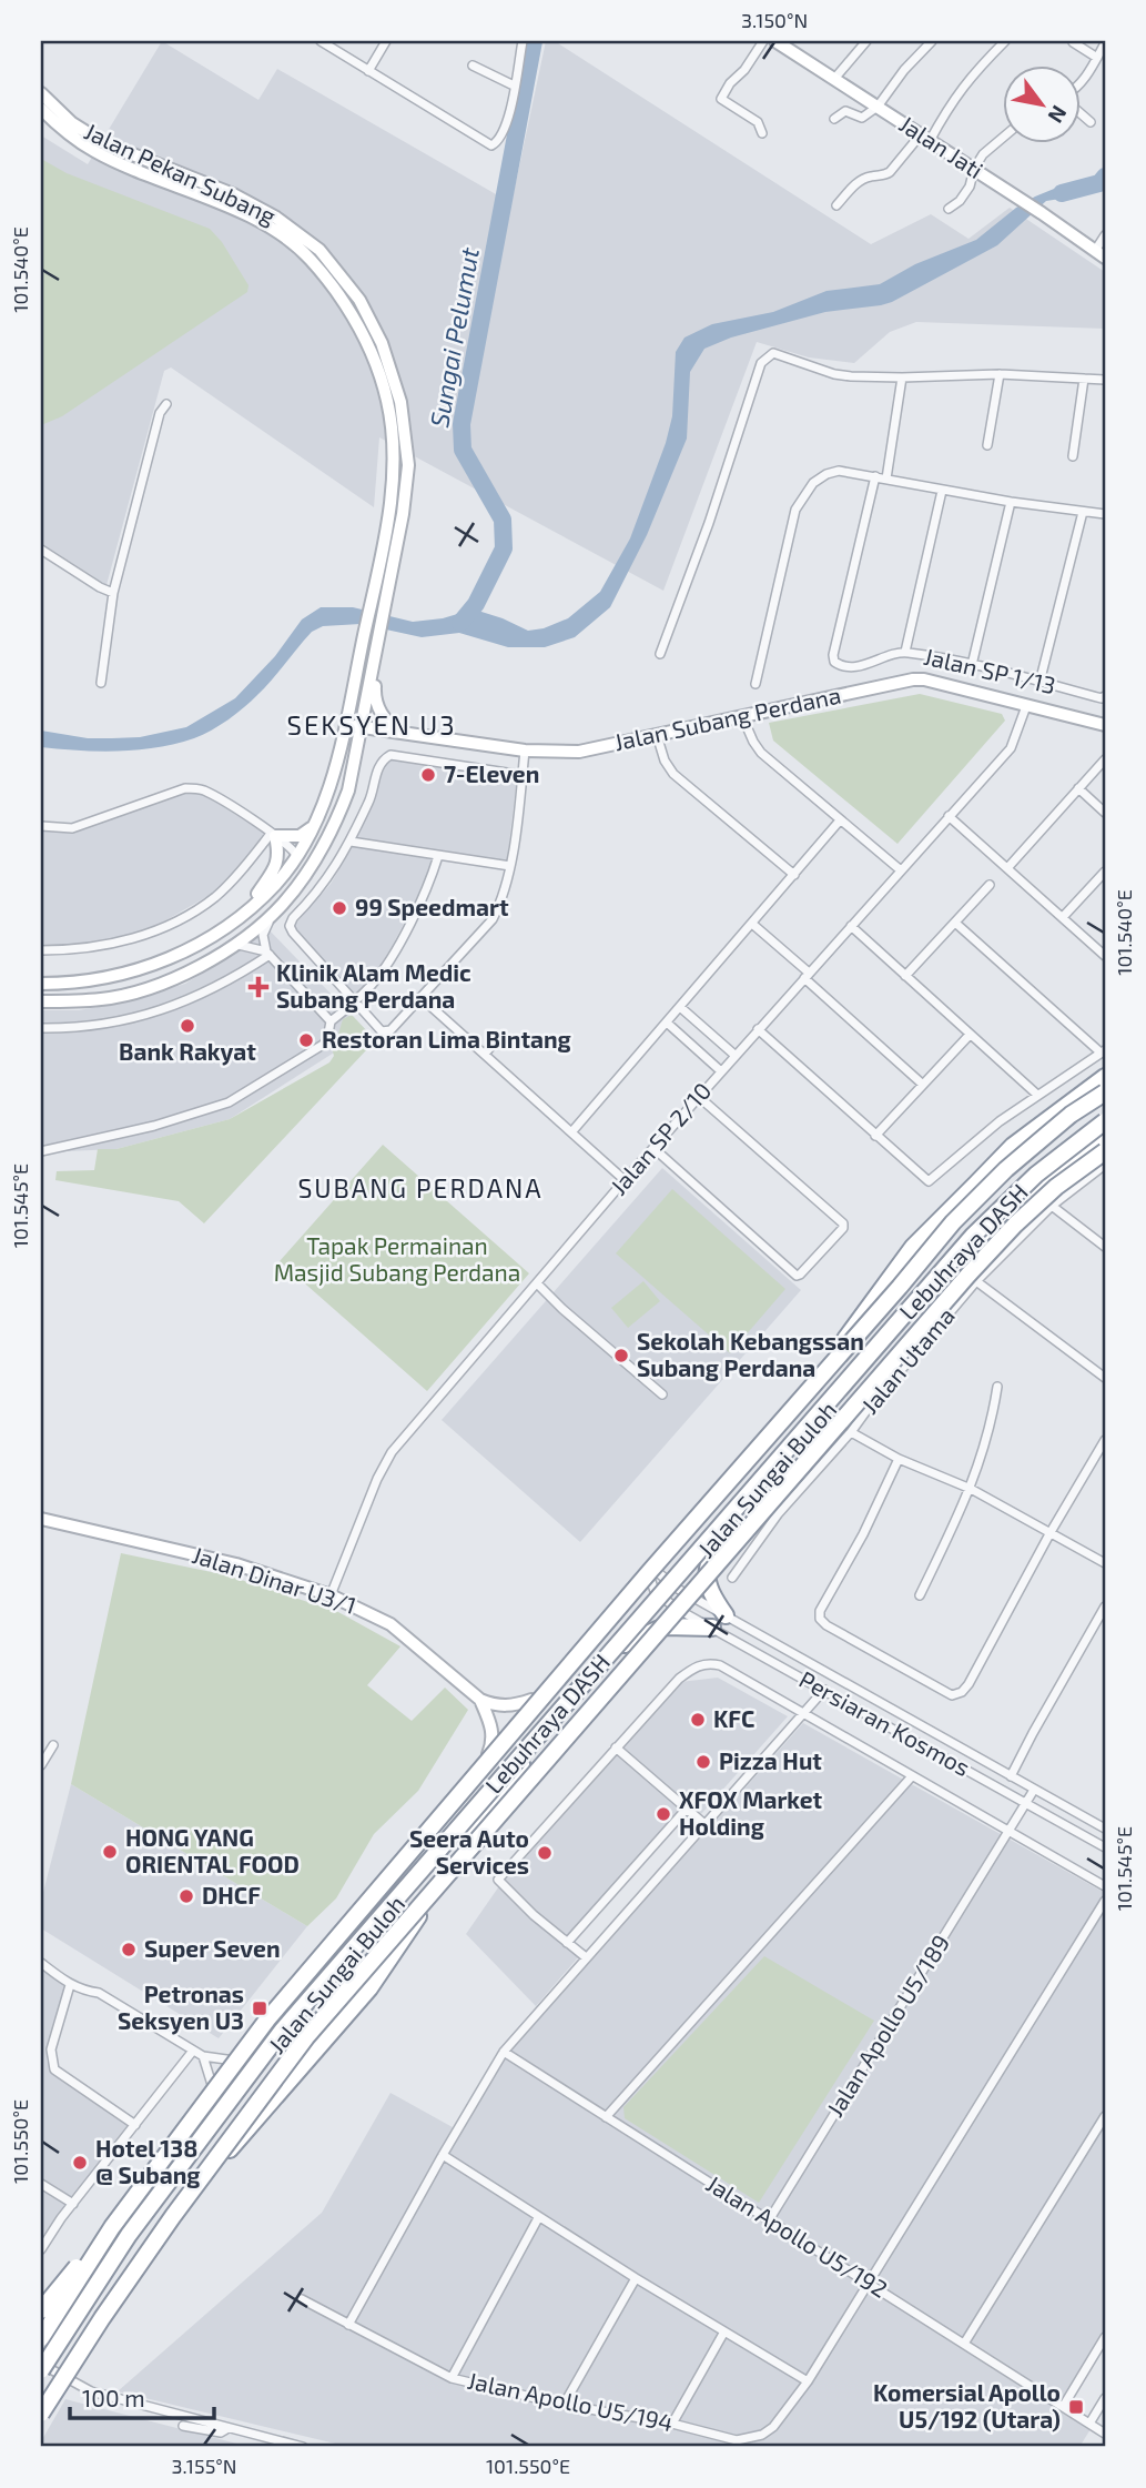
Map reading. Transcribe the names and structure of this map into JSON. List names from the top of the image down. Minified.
{"streets":{"highway":["Lebuhraya DASH","Jalan Sungai Buloh"],"main road":["Jalan Jati","Jalan Pekan Subang","Jalan Subang Perdana","Jalan Dinar U3/1"],"street":["Jalan SP 1/13","Jalan SP 2/10","Jalan Utama","Persiaran Kosmos","Jalan Apollo U5/189","Jalan Apollo U5/192","Jalan Apollo U5/194"]},"crossings":[["Jalan Pekan Subang","Jalan Subang Perdana"],["Jalan Subang Perdana","Jalan SP 2/10"],["Jalan SP 2/10","Jalan Dinar U3/1"],["Lebuhraya DASH","Jalan Sungai Buloh"],["Jalan Sungai Buloh","Persiaran Kosmos"],["Persiaran Kosmos","Jalan Apollo U5/189"],["Jalan Apollo U5/189","Jalan Apollo U5/192"],["Jalan Apollo U5/192","Jalan Apollo U5/194"]],"districts":["SEKSYEN U3","SUBANG PERDANA"],"water":["Sungai Pelumut"],"parks":["Tapak Permainan Masjid Subang Perdana"],"places":{"other":["7-Eleven","99 Speedmart","Bank Rakyat","Restoran Lima Bintang","Sekolah Kebangssan Subang Perdana","KFC","Pizza Hut","XFOX Market Holding","HONG YANG ORIENTAL FOOD","Seera Auto Services","DHCF","Super Seven","Hotel 138 @ Subang"],"health":["Klinik Alam Medic Subang Perdana"],"transit":["Petronas Seksyen U3","Komersial Apollo U5/192 (Utara)"]},"scale_bar":"100 m","north":"bottom right","coordinates":["3.150°N","101.540°E","101.545°E","101.550°E","3.155°N"]}
